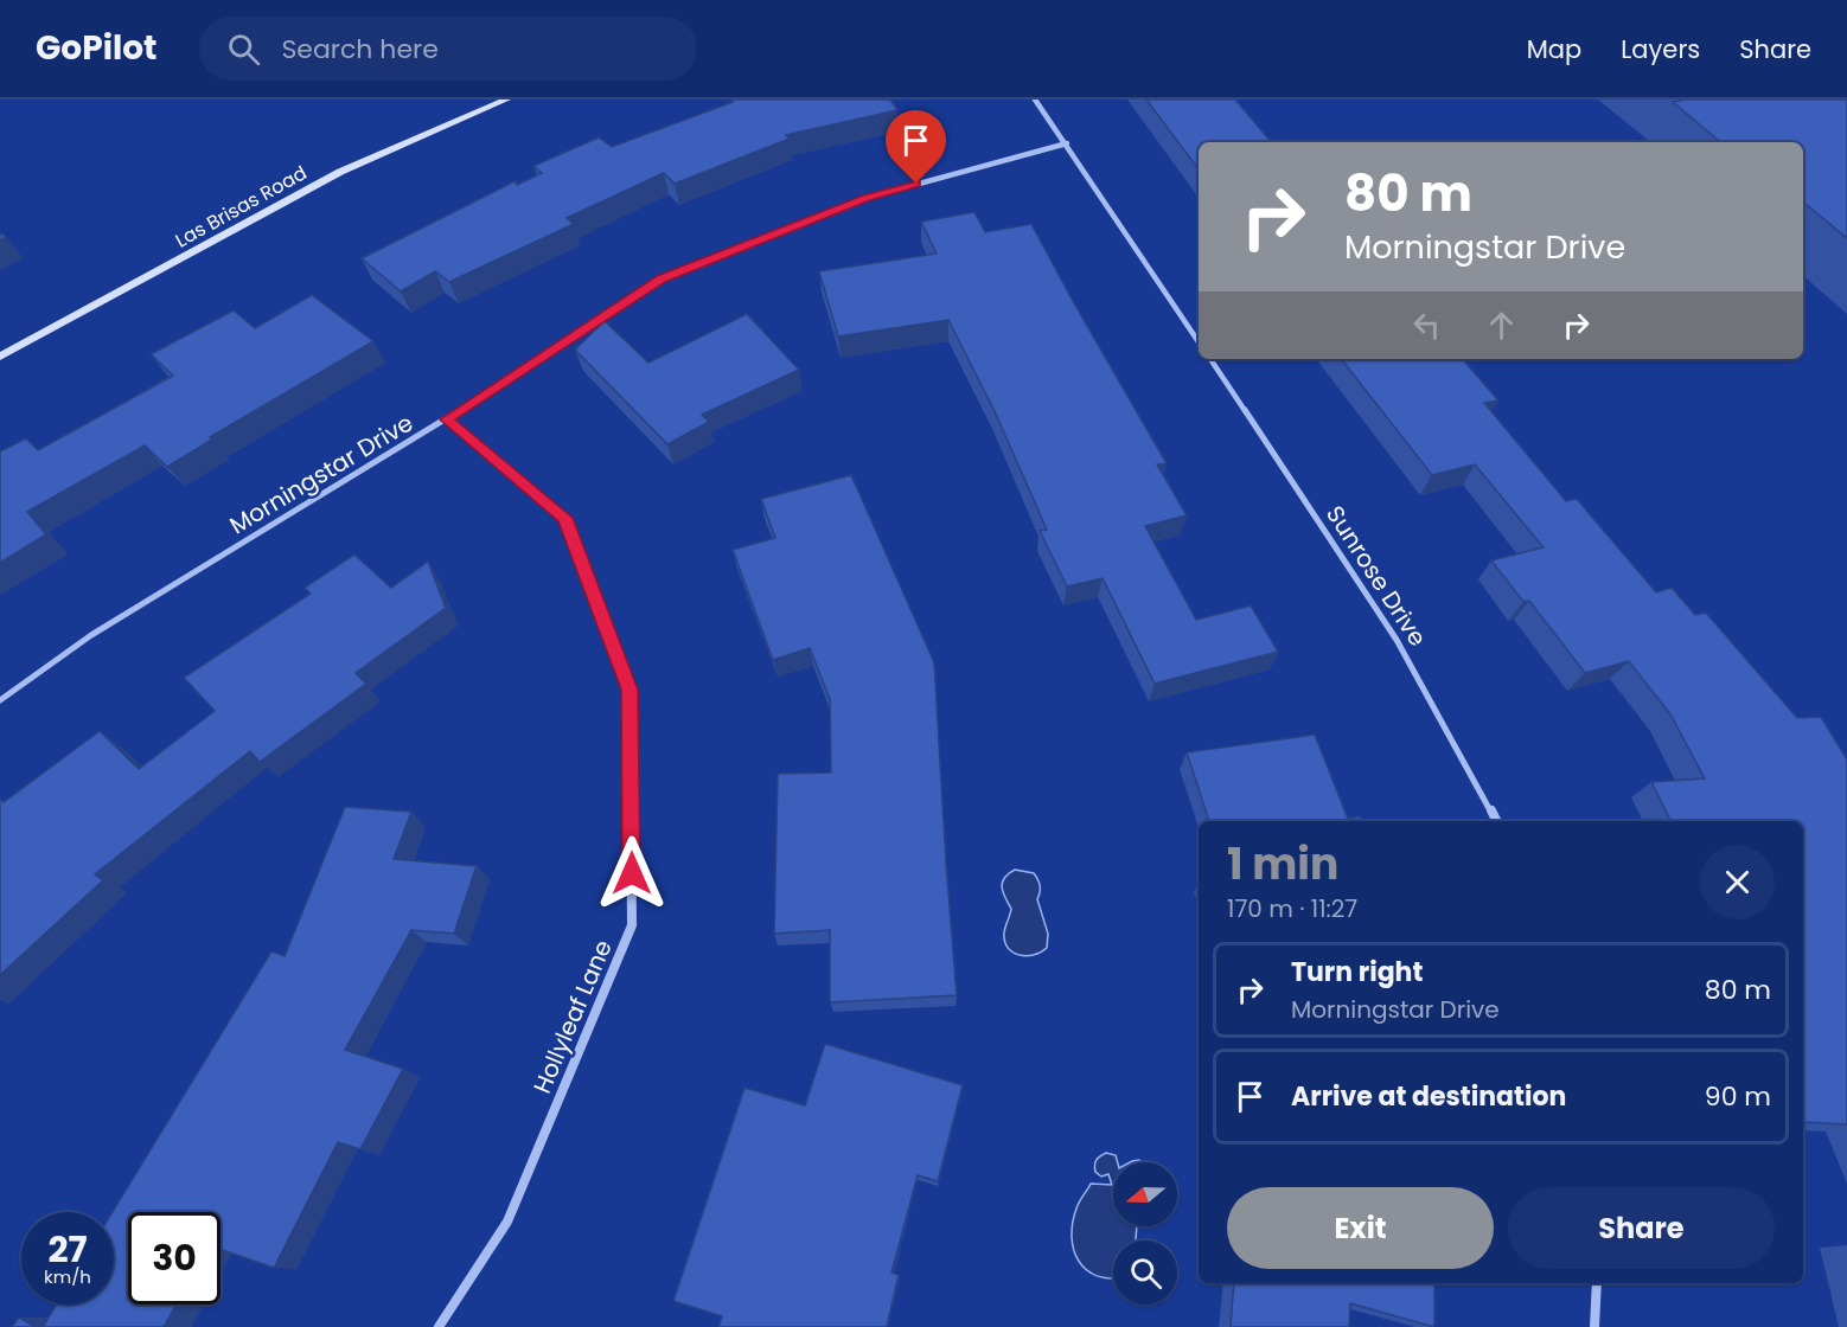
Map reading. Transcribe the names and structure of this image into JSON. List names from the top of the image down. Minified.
{"streets":{"street":["Las Brisas Road","Morningstar Drive","Sunrose Drive","Hollyleaf Lane"]},"crossings":[["Morningstar Drive","Hollyleaf Lane"]],"north":"left","page":{"header":"GoPilot","search":"Search here","nav":["Map","Layers","Share"],"turn":["80 m","Morningstar Drive"],"heading":["1 min","170 m · 11:27"],"list":[{"name":"Turn right","note":"Morningstar Drive","value":"80 m"},{"name":"Arrive at destination","value":"90 m"}],"buttons":["Exit","Share"],"speed":"27 km/h","limit":"30"}}
